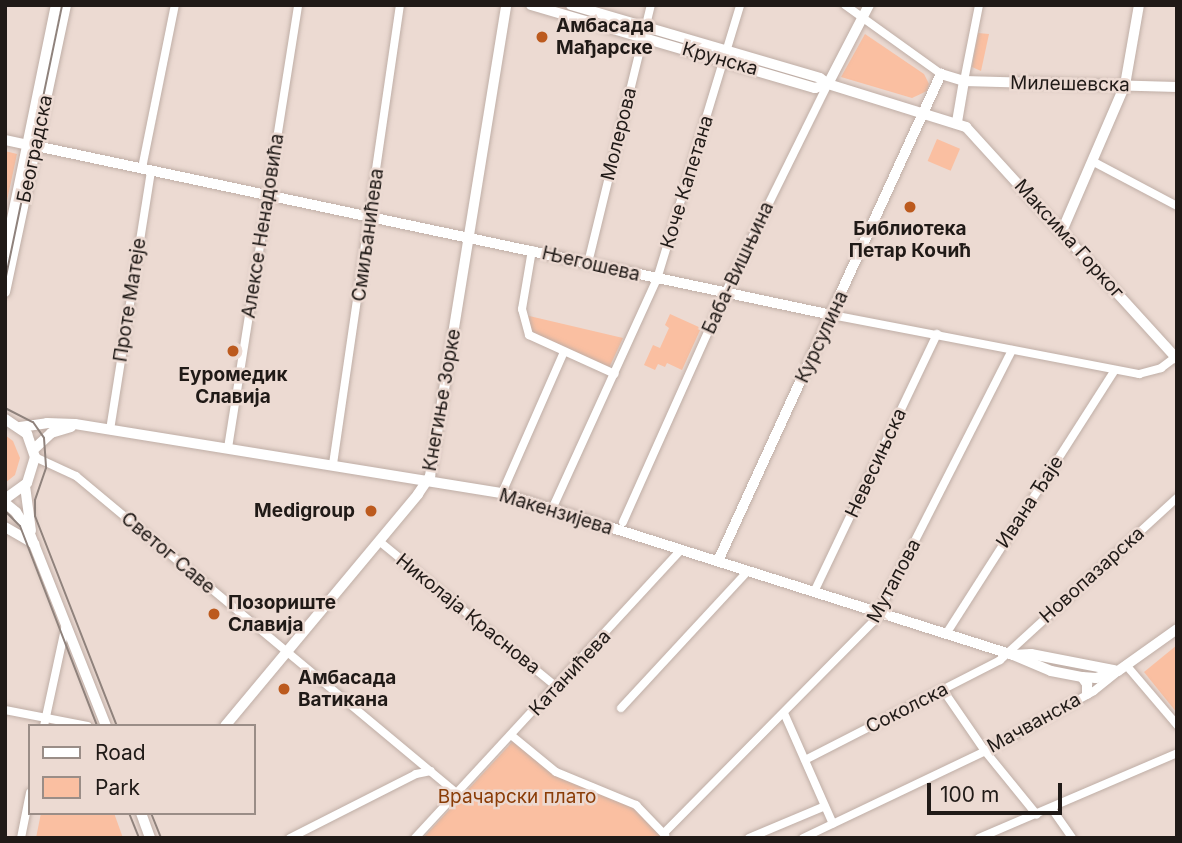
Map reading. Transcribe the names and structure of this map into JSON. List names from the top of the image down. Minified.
{"streets":{"main road":["Крунска","Милешевска","Београдска","Максима Горког","Његошева","Баба-Вишњина","Курсулина","Кнегиње Зорке","Макензијева"],"street":["Молерова","Коче Капетана","Алексе Ненадовића","Смиљанићева","Проте Матеје","Невесињска","Ивана Ђаје","Светог Саве","Новопазарска","Мутапова","Николаја Краснова","Катанићева","Соколска","Мачванска"]},"crossings":[["Крунска","Молерова"],["Крунска","Коче Капетана"],["Крунска","Максима Горког"],["Крунска","Баба-Вишњина"],["Крунска","Курсулина"],["Милешевска","Курсулина"],["Молерова","Његошева"],["Београдска","Његошева"],["Коче Капетана","Његошева"],["Коче Капетана","Макензијева"],["Алексе Ненадовића","Његошева"],["Алексе Ненадовића","Макензијева"],["Смиљанићева","Његошева"],["Смиљанићева","Макензијева"],["Максима Горког","Његошева"],["Његошева","Баба-Вишњина"],["Његошева","Проте Матеје"],["Његошева","Курсулина"],["Његошева","Кнегиње Зорке"],["Његошева","Невесињска"],["Његошева","Ивана Ђаје"],["Његошева","Мутапова"],["Проте Матеје","Макензијева"],["Курсулина","Макензијева"],["Кнегиње Зорке","Макензијева"],["Кнегиње Зорке","Светог Саве"],["Кнегиње Зорке","Николаја Краснова"],["Невесињска","Макензијева"],["Ивана Ђаје","Макензијева"],["Макензијева","Светог Саве"],["Макензијева","Новопазарска"],["Макензијева","Мутапова"],["Макензијева","Катанићева"],["Макензијева","Соколска"],["Макензијева","Мачванска"],["Светог Саве","Катанићева"],["Новопазарска","Соколска"],["Николаја Краснова","Катанићева"]],"parks":["Врачарски плато"],"places":["Амбасада Мађарске","Библиотека Петар Кочић","Еуромедик Славија","Medigroup","Позориште Славија","Амбасада Ватикана"],"legend":["Road","Park"],"scale_bar":"100 m"}
